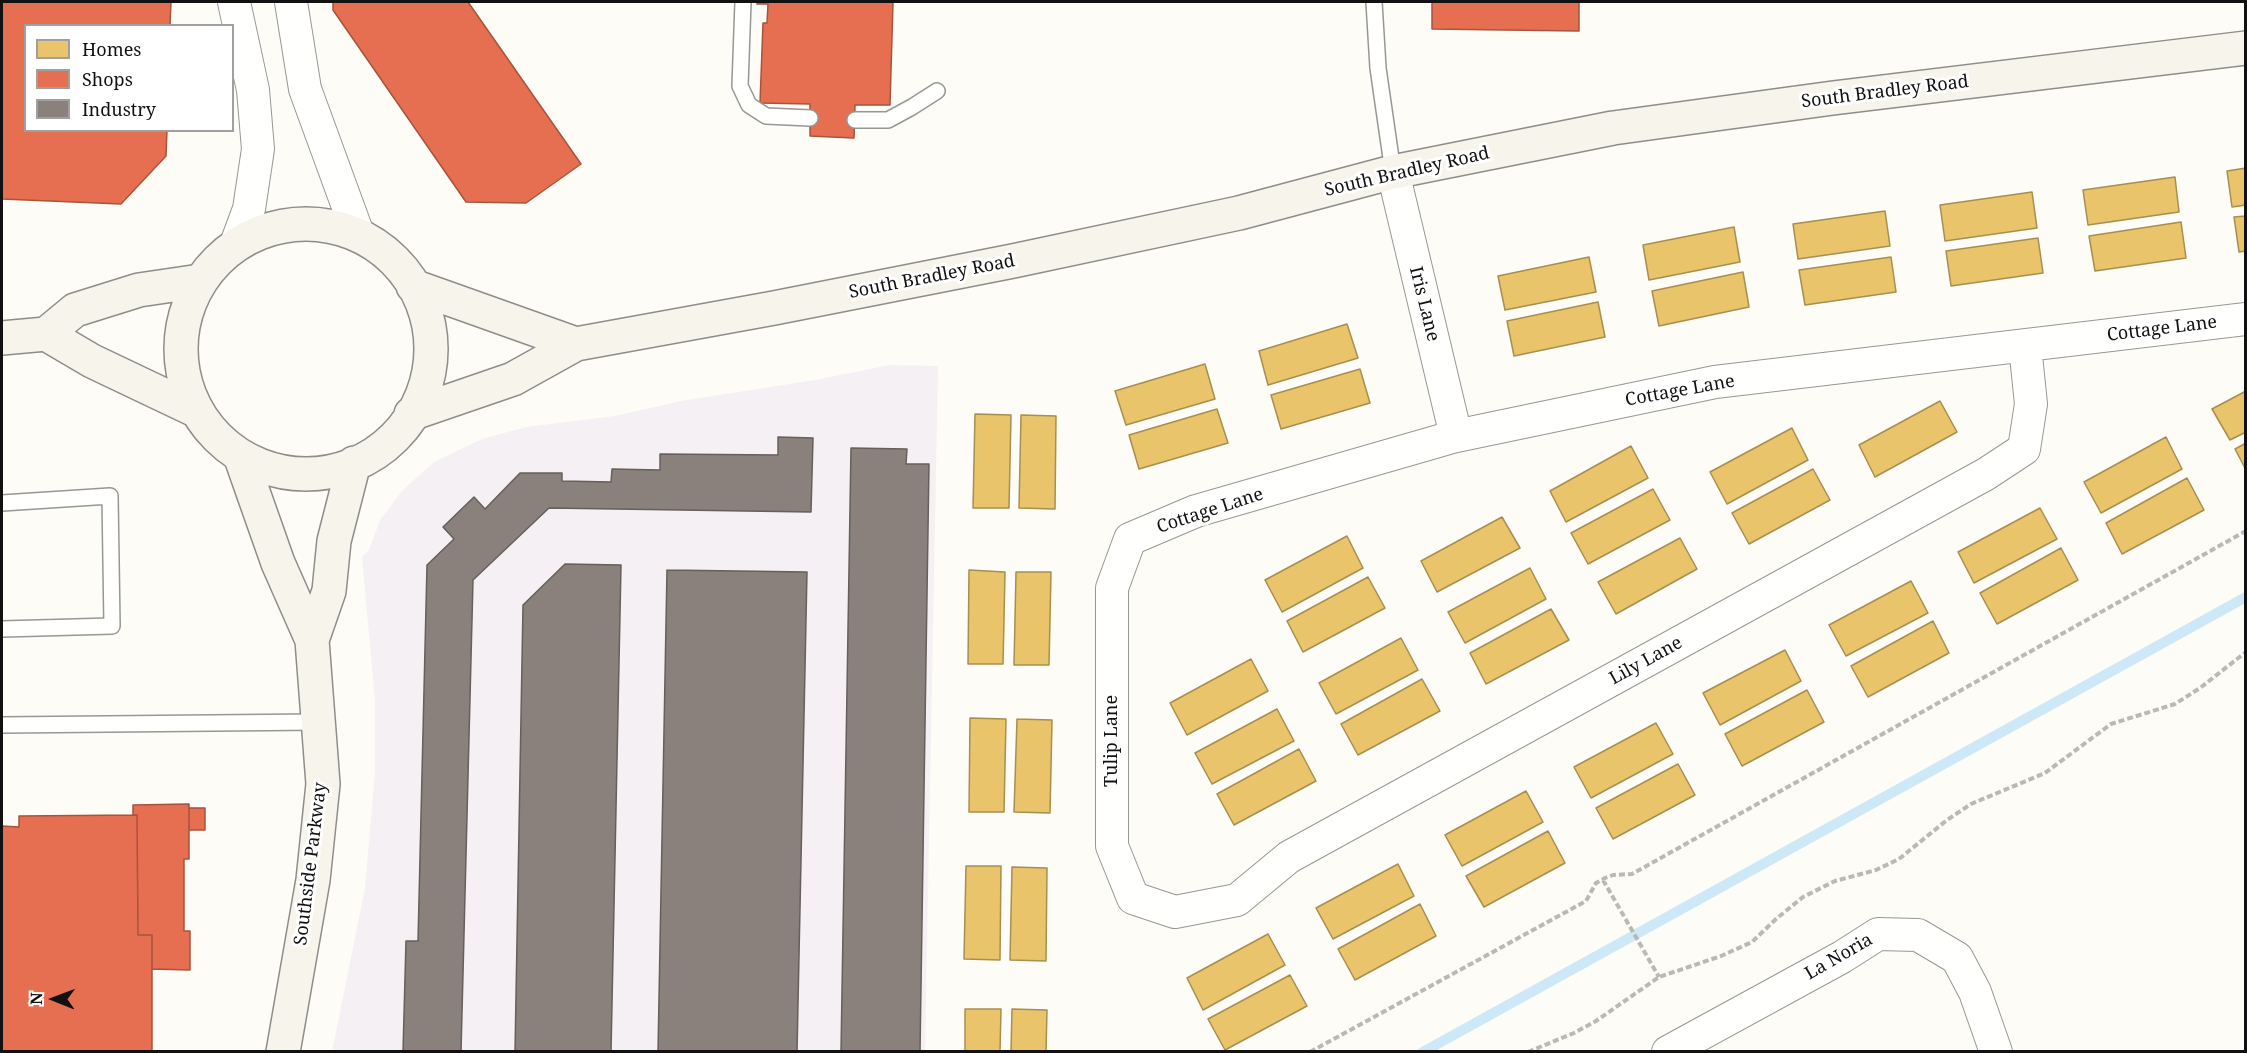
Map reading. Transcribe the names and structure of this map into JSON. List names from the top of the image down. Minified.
{"streets":{"street":["South Bradley Road","Iris Lane","Cottage Lane","Lily Lane","Tulip Lane","Southside Parkway","La Noria"]},"crossings":[["South Bradley Road","Iris Lane"],["Iris Lane","Cottage Lane"],["Cottage Lane","Lily Lane"],["Cottage Lane","Tulip Lane"],["Lily Lane","Tulip Lane"]],"legend":["Homes","Shops","Industry"],"north":"left"}
